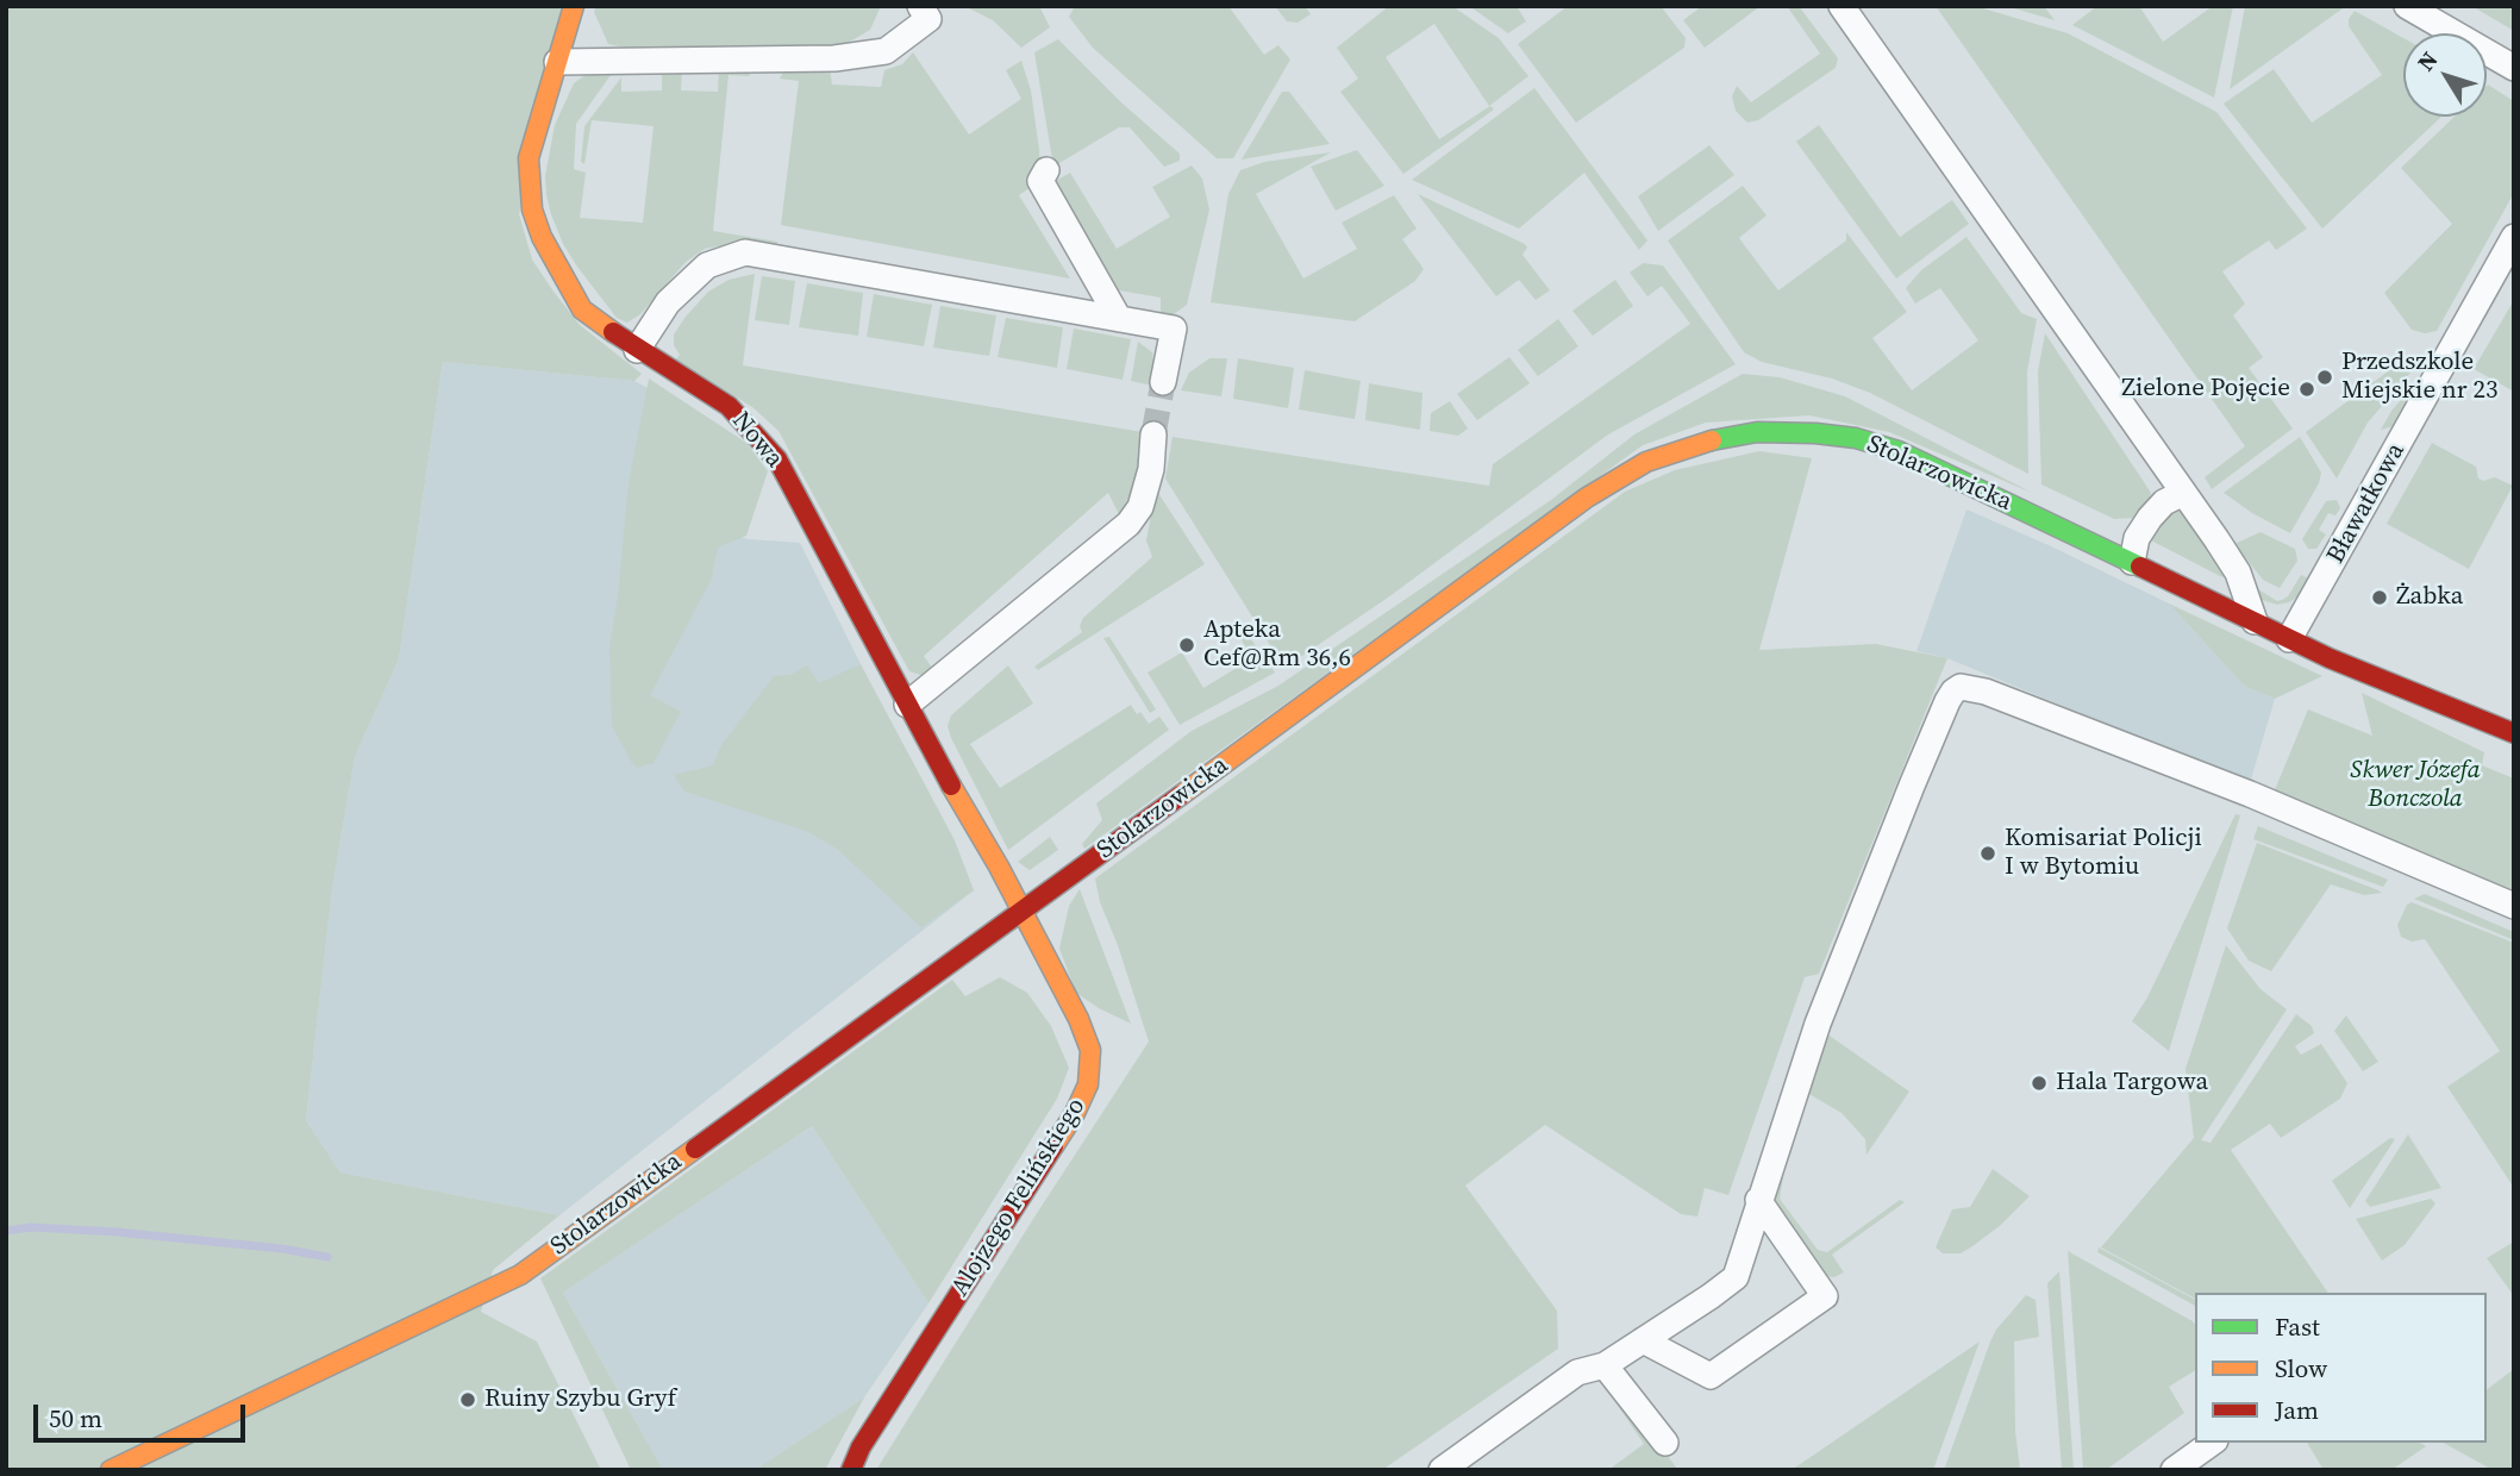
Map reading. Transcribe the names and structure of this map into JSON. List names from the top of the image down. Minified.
{"streets":{"street":["Nowa","Stolarzowicka","Bławatkowa","Alojzego Felińskiego"]},"crossings":[["Nowa","Stolarzowicka"],["Nowa","Alojzego Felińskiego"],["Stolarzowicka","Bławatkowa"],["Stolarzowicka","Alojzego Felińskiego"]],"parks":["Skwer Józefa Bonczola"],"places":["Przedszkole Miejskie nr 23","Zielone Pojęcie","Żabka","Apteka Cef@Rm 36,6","Komisariat Policji I w Bytomiu","Hala Targowa","Ruiny Szybu Gryf"],"legend":["Fast","Slow","Jam"],"scale_bar":"50 m","north":"top left"}
